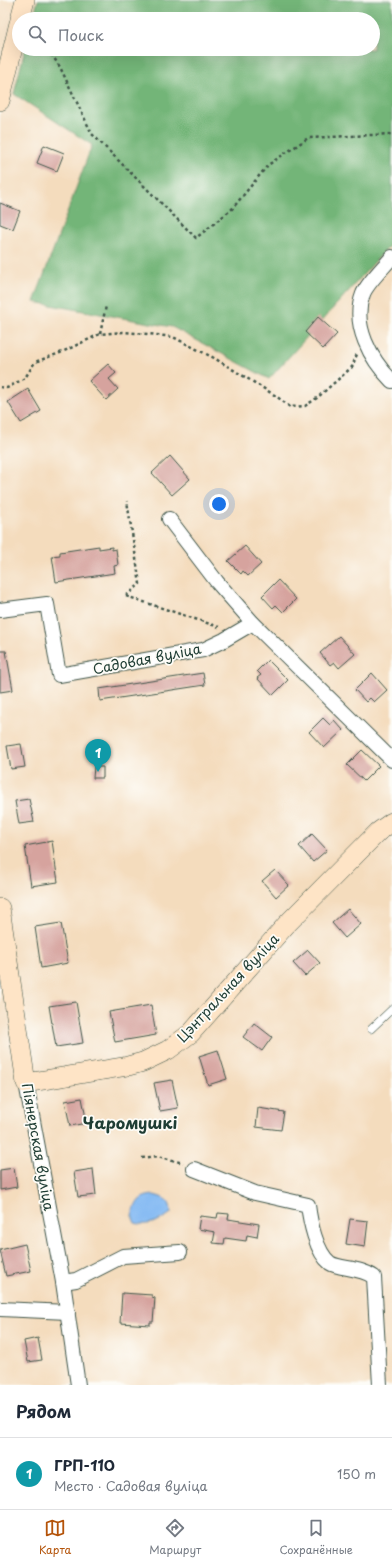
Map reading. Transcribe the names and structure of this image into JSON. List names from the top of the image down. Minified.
{"streets":{"street":["Садовая вуліца","Цэнтральная вуліца","Піянерская вуліца"]},"crossings":[["Цэнтральная вуліца","Піянерская вуліца"]],"districts":["Чаромушкі"],"page":{"search":"Поиск","pins":"1","heading":"Рядом","list":[{"mark":"1","name":"ГРП-110","note":"Место · Садовая вуліца","value":"150 m"}],"nav":["Карта","Маршрут","Сохранённые"]}}
